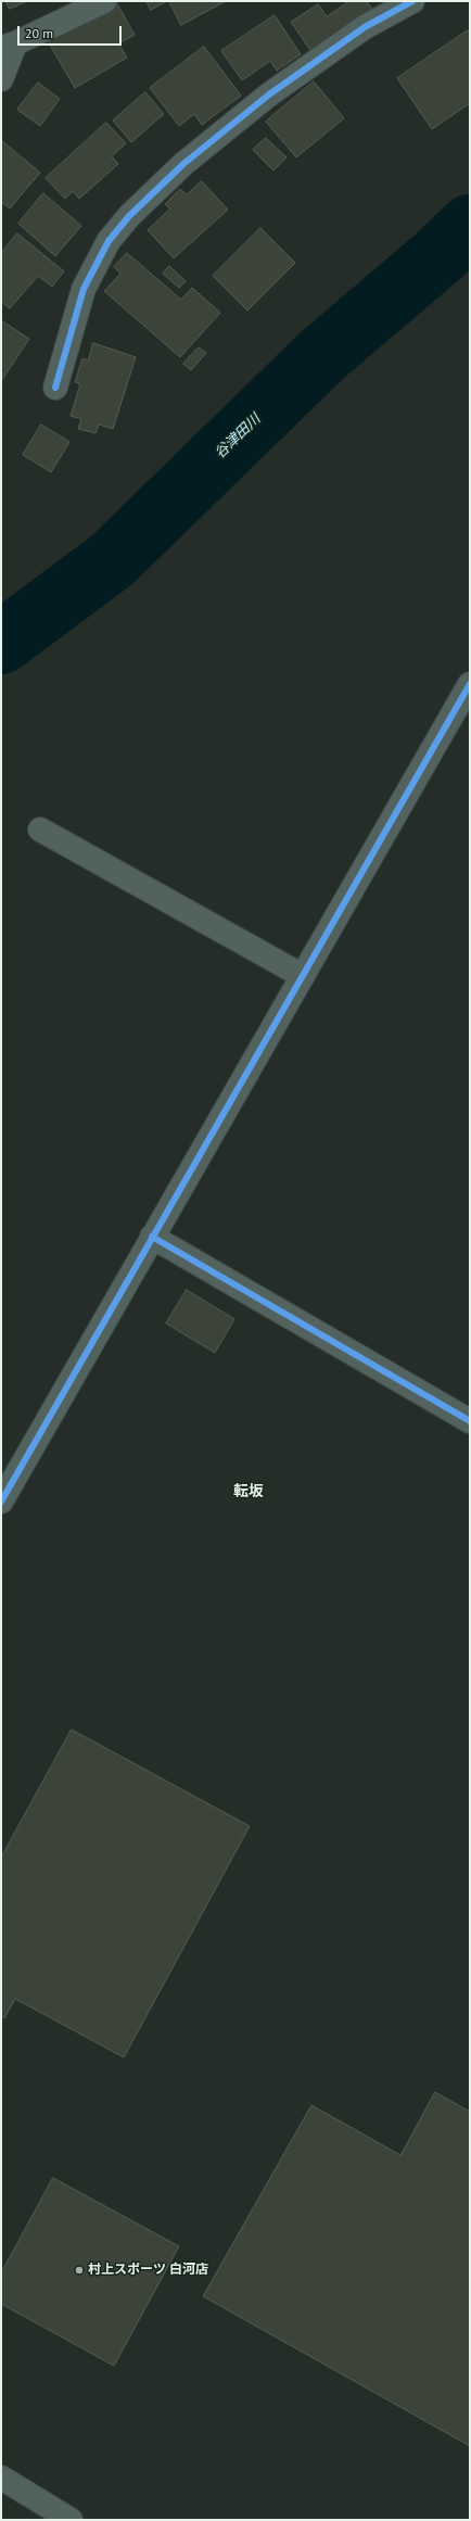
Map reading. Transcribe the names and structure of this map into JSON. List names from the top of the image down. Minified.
{"districts":["転坂"],"water":["谷津田川"],"places":["村上スポーツ 白河店"],"scale_bar":"20 m"}
